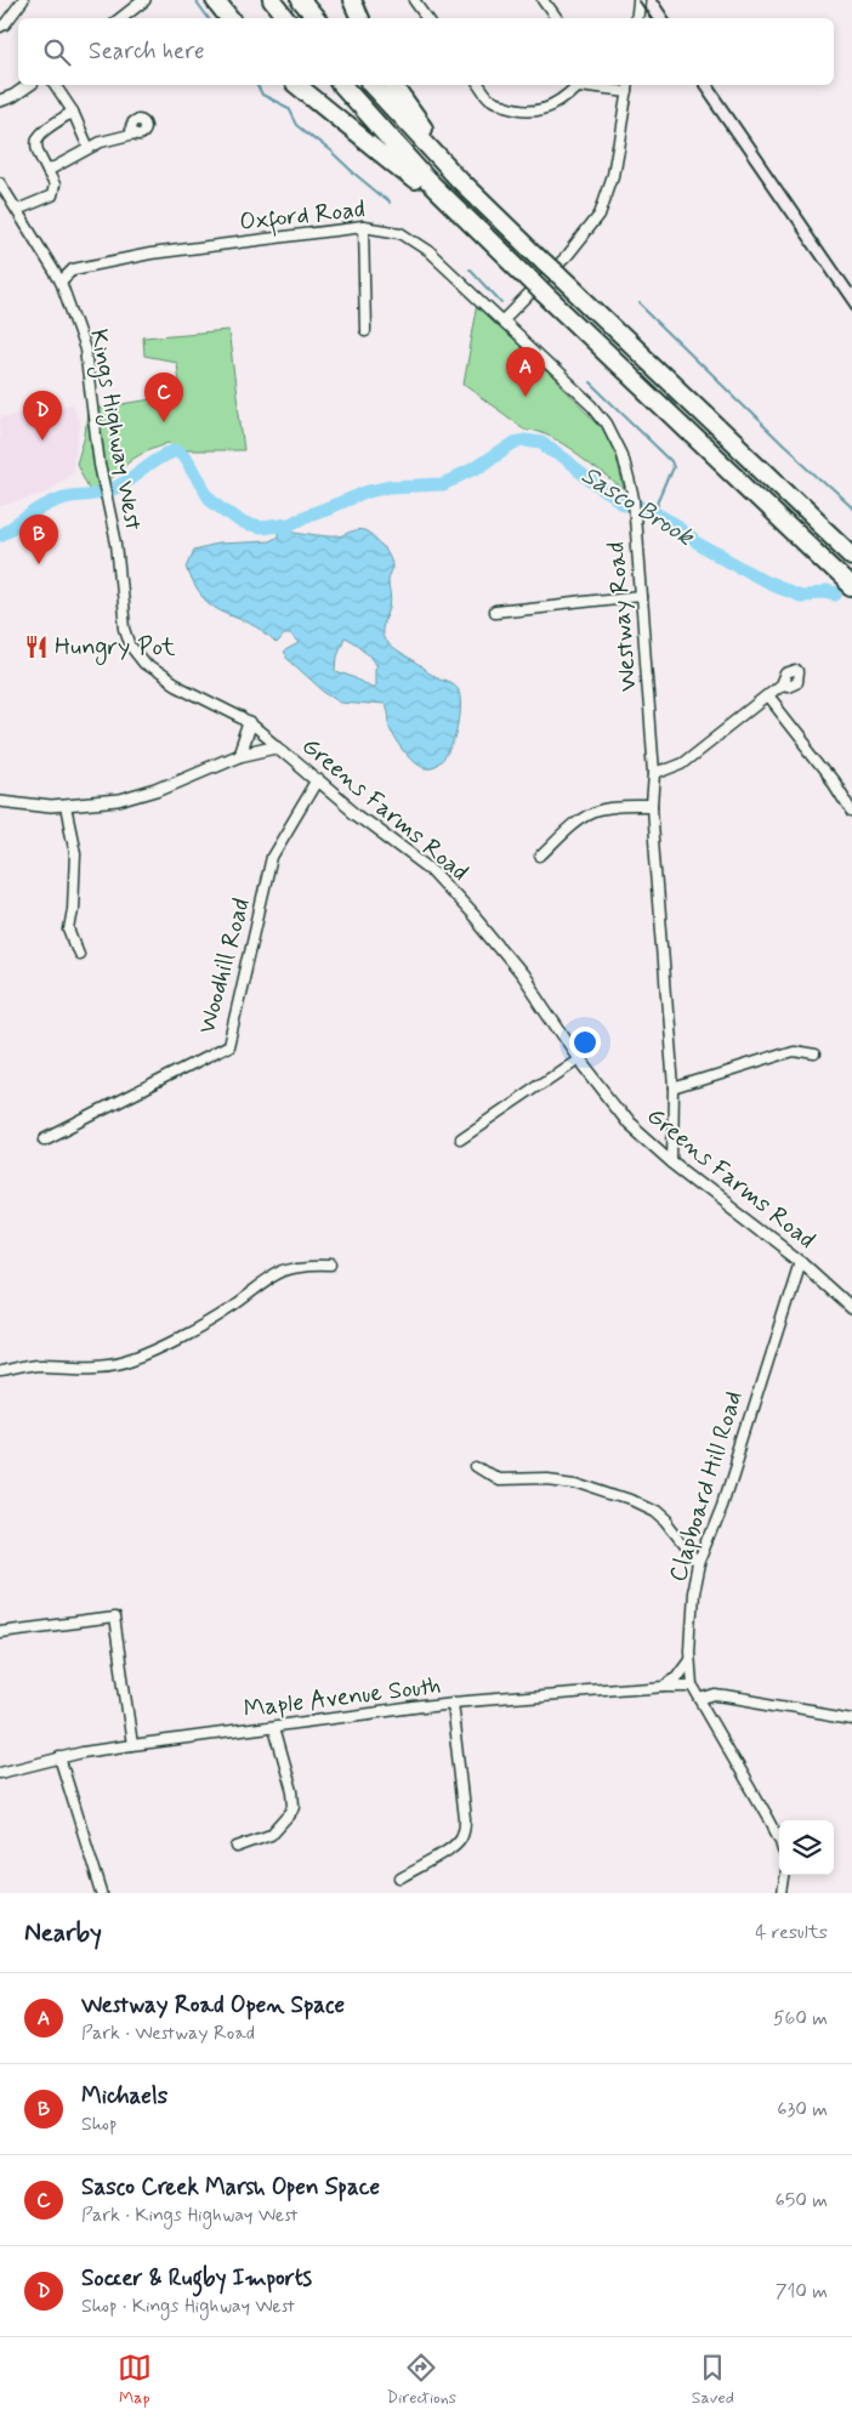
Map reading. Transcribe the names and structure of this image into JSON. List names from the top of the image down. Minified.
{"streets":{"street":["Oxford Road","Kings Highway West","Westway Road","Greens Farms Road","Woodhill Road","Clapboard Hill Road","Maple Avenue South"]},"crossings":[["Oxford Road","Kings Highway West"],["Oxford Road","Westway Road"],["Kings Highway West","Greens Farms Road"],["Westway Road","Greens Farms Road"],["Greens Farms Road","Woodhill Road"],["Greens Farms Road","Clapboard Hill Road"],["Clapboard Hill Road","Maple Avenue South"]],"water":["Sasco Brook"],"places":{"restaurant":["Hungry Pot"]},"page":{"search":"Search here","pins":["A","C","D","B"],"heading":["Nearby","4 results"],"list":[{"mark":"A","name":"Westway Road Open Space","note":"Park · Westway Road","value":"560 m"},{"mark":"B","name":"Michaels","note":"Shop","value":"630 m"},{"mark":"C","name":"Sasco Creek Marsh Open Space","note":"Park · Kings Highway West","value":"650 m"},{"mark":"D","name":"Soccer & Rugby Imports","note":"Shop · Kings Highway West","value":"710 m"}],"nav":["Map","Directions","Saved"]}}
